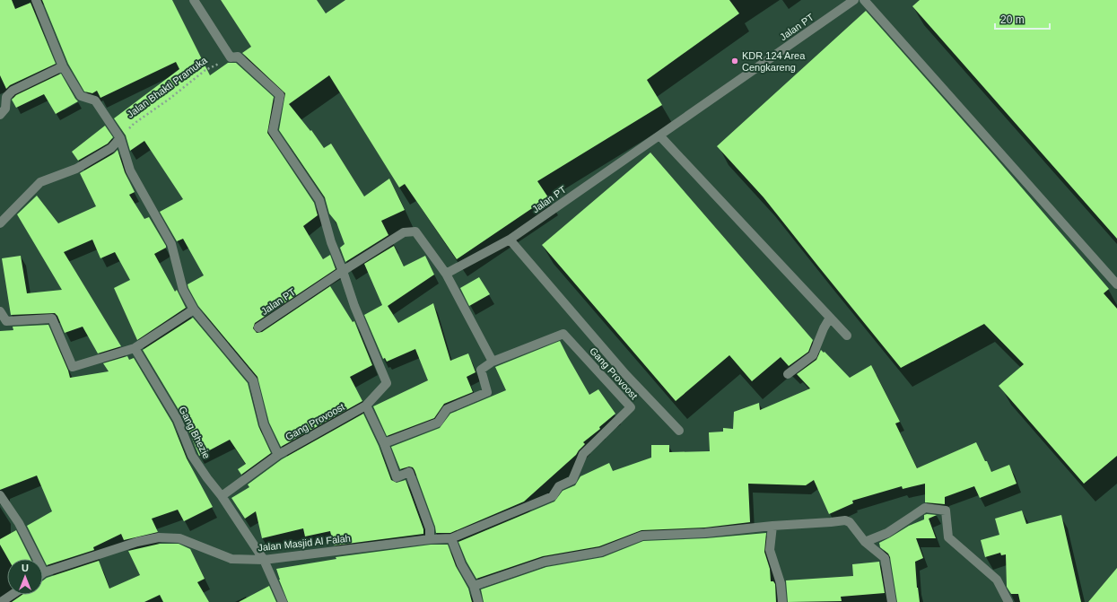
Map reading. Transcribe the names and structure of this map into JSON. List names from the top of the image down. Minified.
{"streets":{"street":["Jalan PT","Gang Provoost","Gang Bhezie","Jalan Masjid Al Falah"],"path":["Jalan Bhakti Pramuka"]},"crossings":[["Jalan PT","Gang Provoost"],["Gang Provoost","Gang Bhezie"],["Gang Provoost","Jalan Masjid Al Falah"],["Gang Bhezie","Jalan Masjid Al Falah"]],"places":["KDR 124 Area Cengkareng"],"scale_bar":"20 m","north":"top"}
